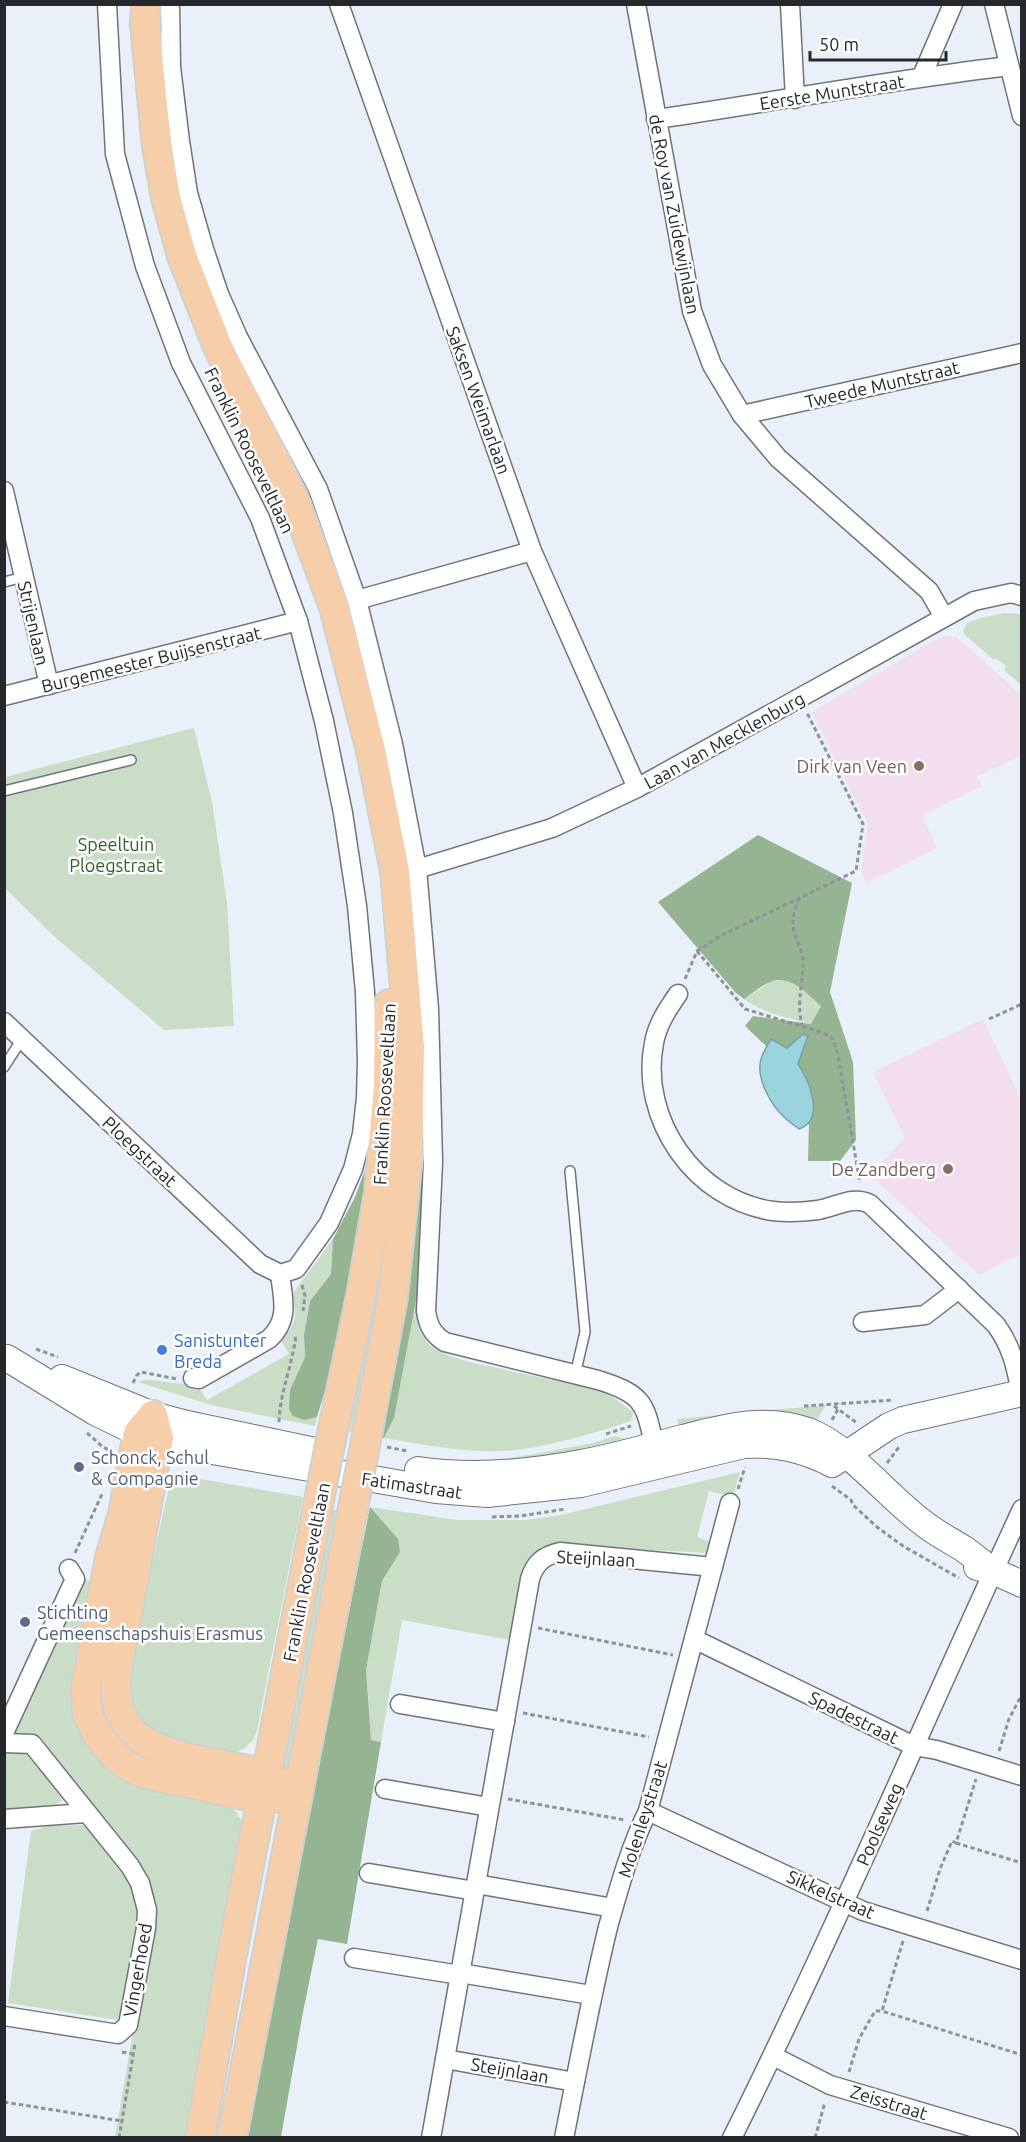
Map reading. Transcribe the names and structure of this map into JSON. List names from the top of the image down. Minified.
{"streets":{"main road":["Franklin Rooseveltlaan"],"street":["Eerste Muntstraat","de Roy van Zuidewijnlaan","Tweede Muntstraat","Saksen Weimarlaan","Strijenlaan","Burgemeester Buijsenstraat","Laan van Mecklenburg","Ploegstraat","Fatimastraat","Steijnlaan","Spadestraat","Molenleystraat","Poolseweg","Sikkelstraat","Vingerhoed","Zeisstraat"]},"crossings":[["Eerste Muntstraat","de Roy van Zuidewijnlaan"],["de Roy van Zuidewijnlaan","Tweede Muntstraat"],["de Roy van Zuidewijnlaan","Laan van Mecklenburg"],["Saksen Weimarlaan","Laan van Mecklenburg"],["Franklin Rooseveltlaan","Burgemeester Buijsenstraat"],["Franklin Rooseveltlaan","Ploegstraat"],["Strijenlaan","Burgemeester Buijsenstraat"],["Fatimastraat","Poolseweg"],["Steijnlaan","Molenleystraat"],["Spadestraat","Molenleystraat"],["Spadestraat","Poolseweg"],["Molenleystraat","Sikkelstraat"],["Poolseweg","Sikkelstraat"],["Poolseweg","Zeisstraat"]],"parks":["Speeltuin Ploegstraat"],"places":["Dirk van Veen","De Zandberg","Sanistunter Breda","Schonck, Schul & Compagnie","Stichting Gemeenschapshuis Erasmus"],"scale_bar":"50 m"}
